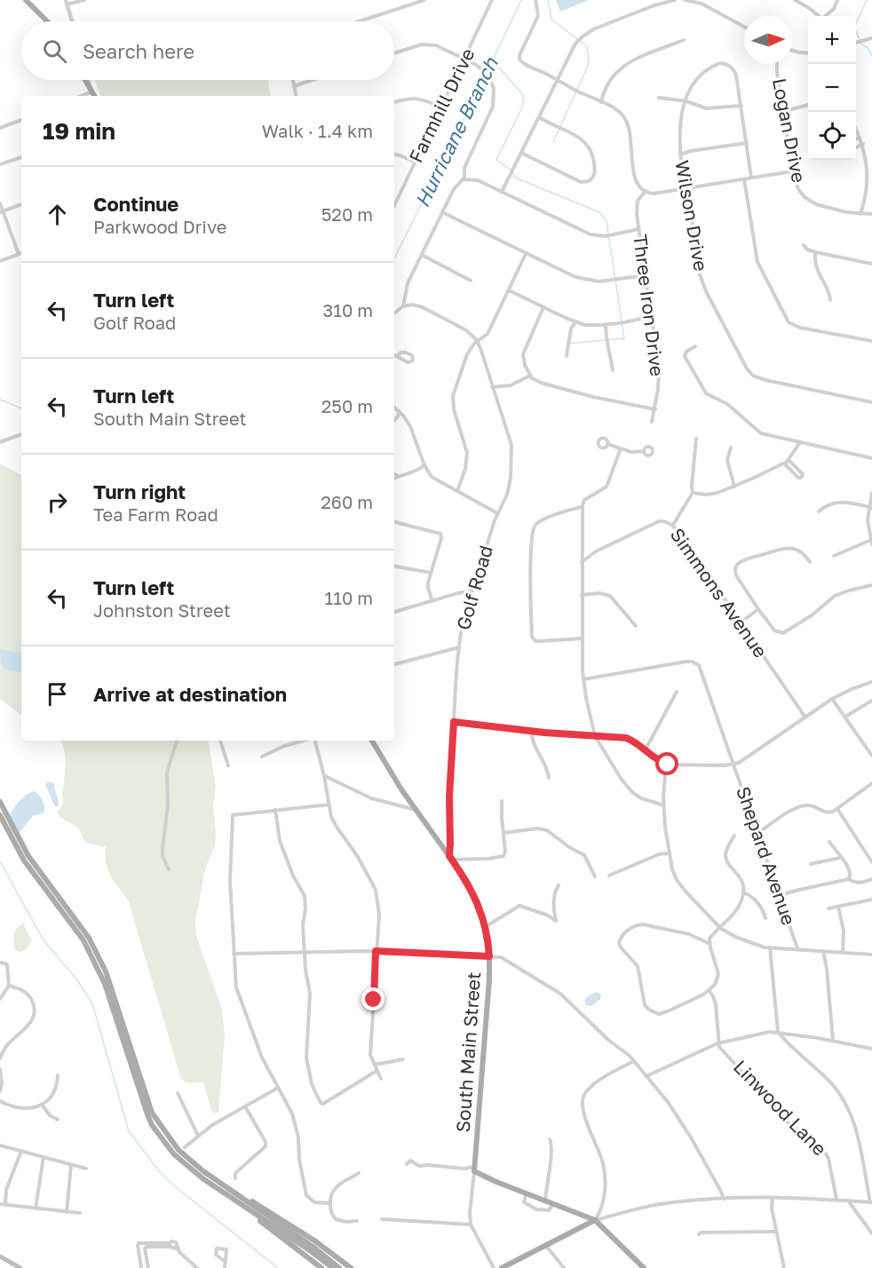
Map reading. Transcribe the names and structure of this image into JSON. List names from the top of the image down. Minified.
{"streets":{"main road":["South Main Street"],"street":["Farmhill Drive","Logan Drive","Wilson Drive","Three Iron Drive","Golf Road","Simmons Avenue","Shepard Avenue","Linwood Lane"]},"crossings":[["Golf Road","South Main Street"]],"water":["Hurricane Branch"],"north":"right","page":{"map_buttons":["+","−"],"search":"Search here","heading":["19 min","Walk · 1.4 km"],"list":[["Continue","Parkwood Drive","520 m"],["Turn left","Golf Road","310 m"],["Turn left","South Main Street","250 m"],["Turn right","Tea Farm Road","260 m"],["Turn left","Johnston Street","110 m"],"Arrive at destination"]}}
